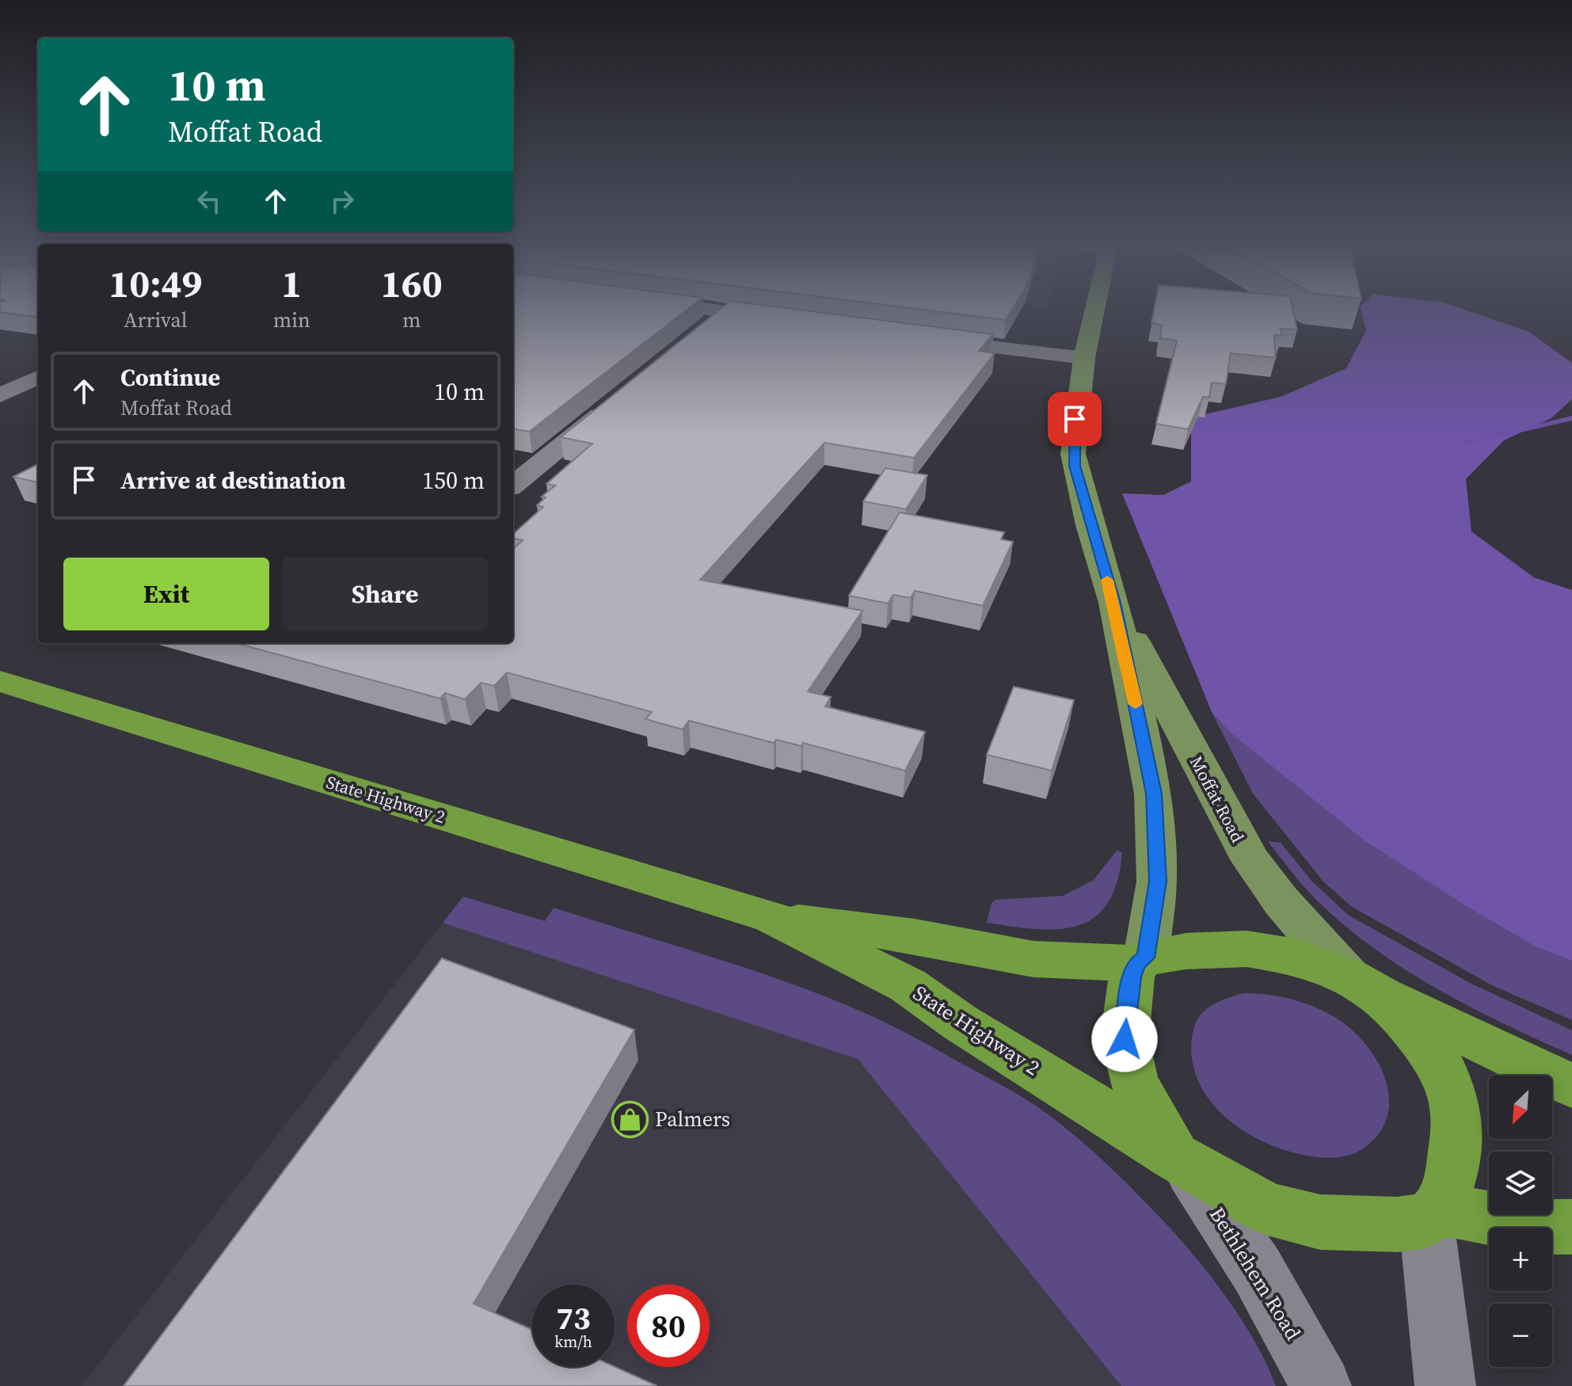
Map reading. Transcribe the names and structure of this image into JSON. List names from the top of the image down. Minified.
{"streets":{"highway":["State Highway 2"],"main road":["Moffat Road"],"street":["Bethlehem Road"]},"crossings":[["State Highway 2","Moffat Road"],["State Highway 2","Bethlehem Road"]],"places":{"shop":["Palmers"]},"north":"bottom left","page":{"turn":["10 m","Moffat Road"],"eta":["10:49","Arrival","1","min","160","m"],"list":[{"name":"Continue","note":"Moffat Road","value":"10 m"},{"name":"Arrive at destination","value":"150 m"}],"buttons":["Exit","Share"],"map_buttons":["+","−"],"speed":"73 km/h","limit":"80"}}
